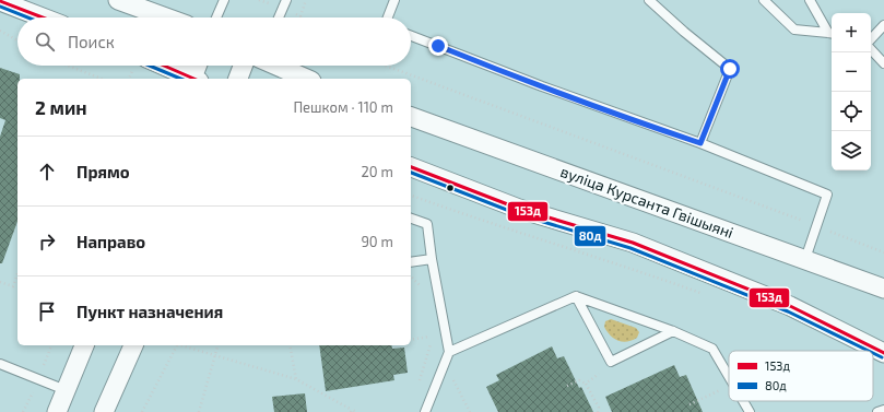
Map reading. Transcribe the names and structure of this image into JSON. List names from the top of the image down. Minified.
{"streets":{"street":["вуліца Курсанта Гвішыяні"]},"lines":["transit line 153д","transit line 80д"],"legend":["153д","80д"],"page":{"map_buttons":["+","−"],"search":"Поиск","heading":["2 мин","Пешком · 110 m"],"list":[["Прямо","20 m"],["Направо","90 m"],"Пункт назначения"]}}
